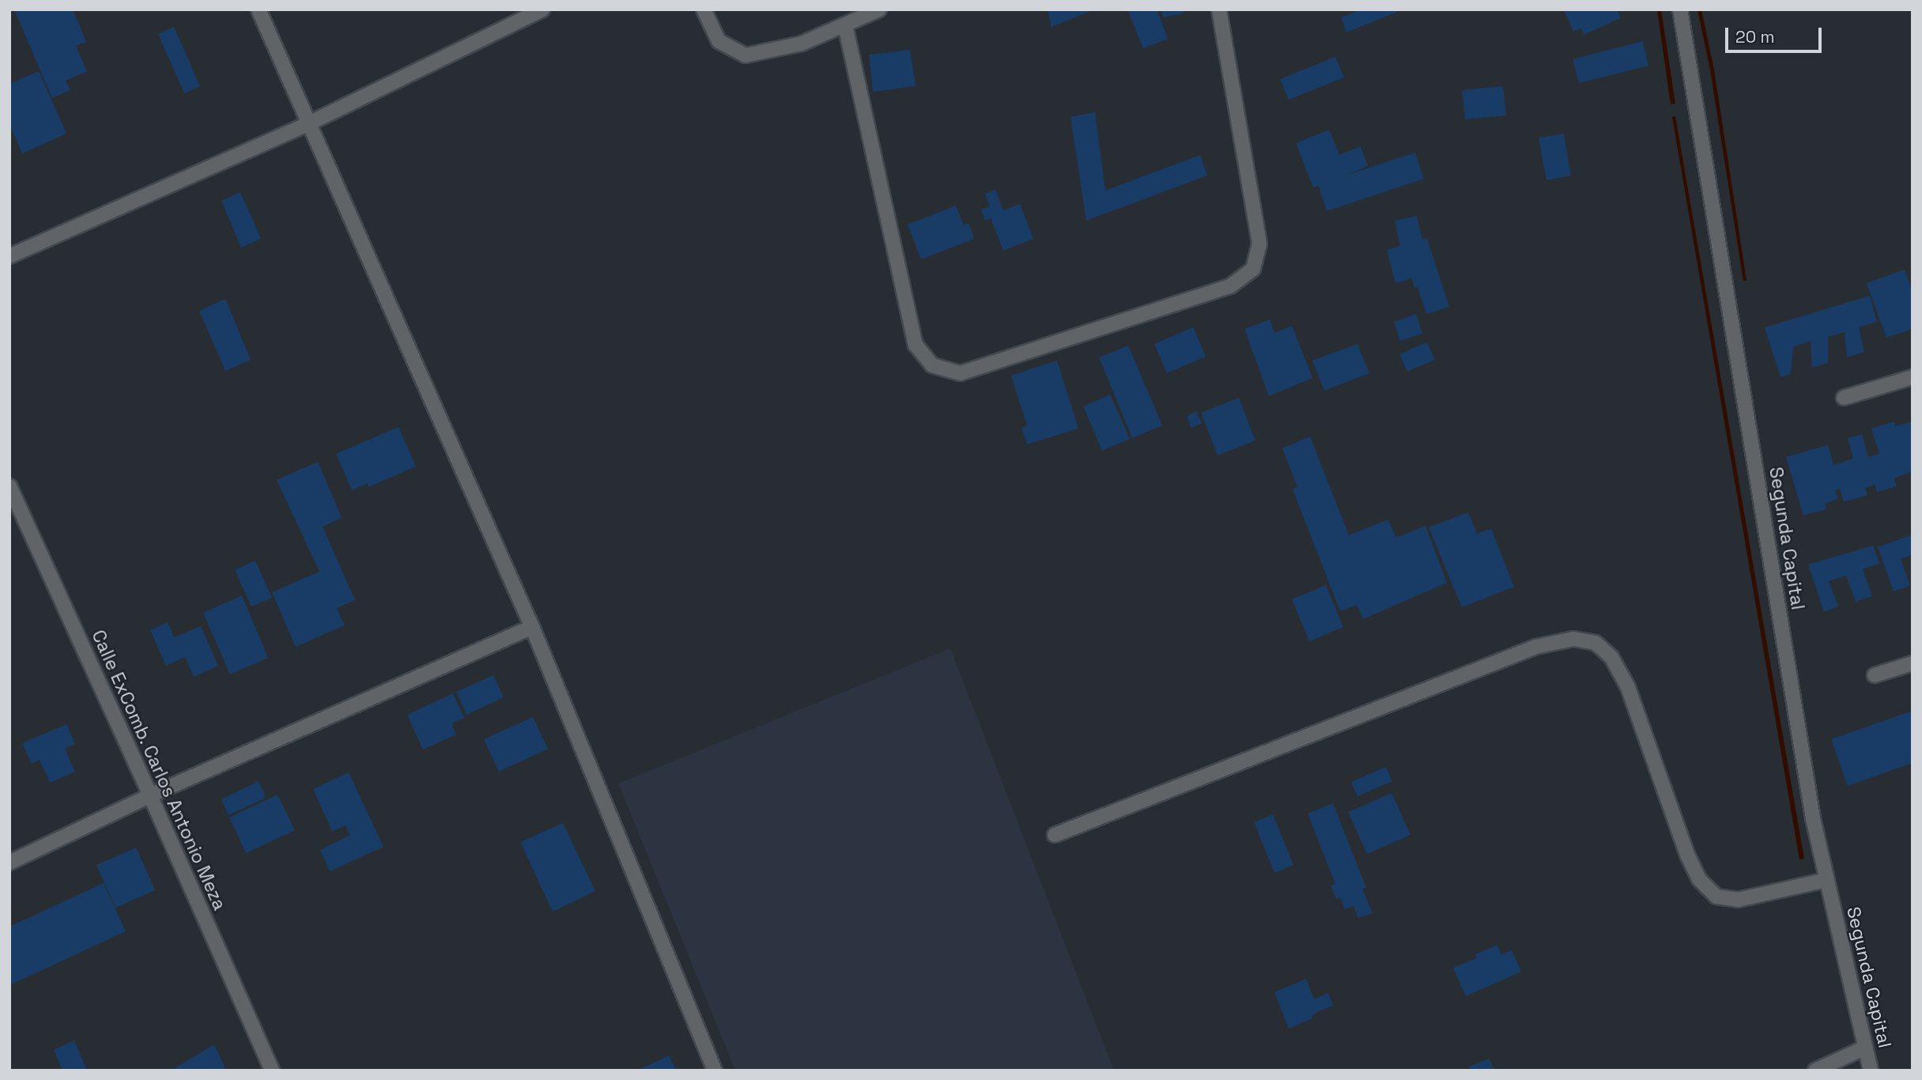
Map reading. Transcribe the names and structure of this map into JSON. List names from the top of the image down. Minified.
{"streets":{"street":["Segunda Capital","Calle ExComb. Carlos Antonio Meza"]},"scale_bar":"20 m"}
